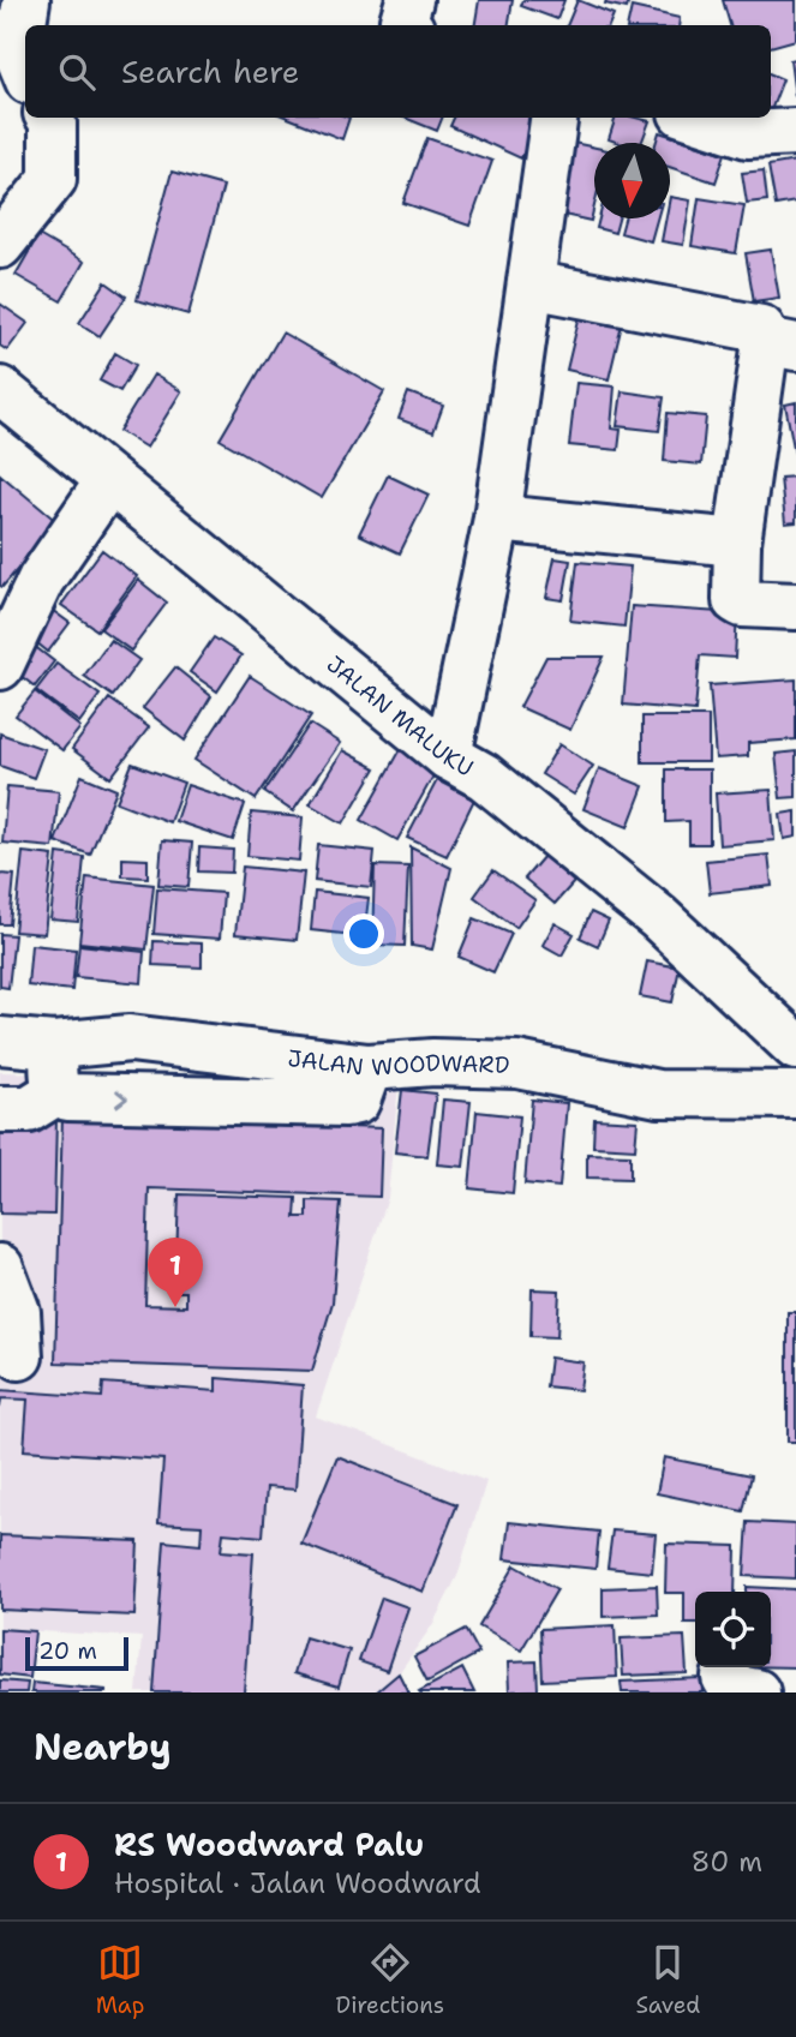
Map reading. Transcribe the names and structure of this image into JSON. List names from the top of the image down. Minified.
{"streets":{"street":["JALAN MALUKU","JALAN WOODWARD"]},"scale_bar":"20 m","north":"bottom","page":{"search":"Search here","pins":"1","scale":"20 m","heading":"Nearby","list":[{"mark":"1","name":"RS Woodward Palu","note":"Hospital · Jalan Woodward","value":"80 m"}],"nav":["Map","Directions","Saved"]}}
